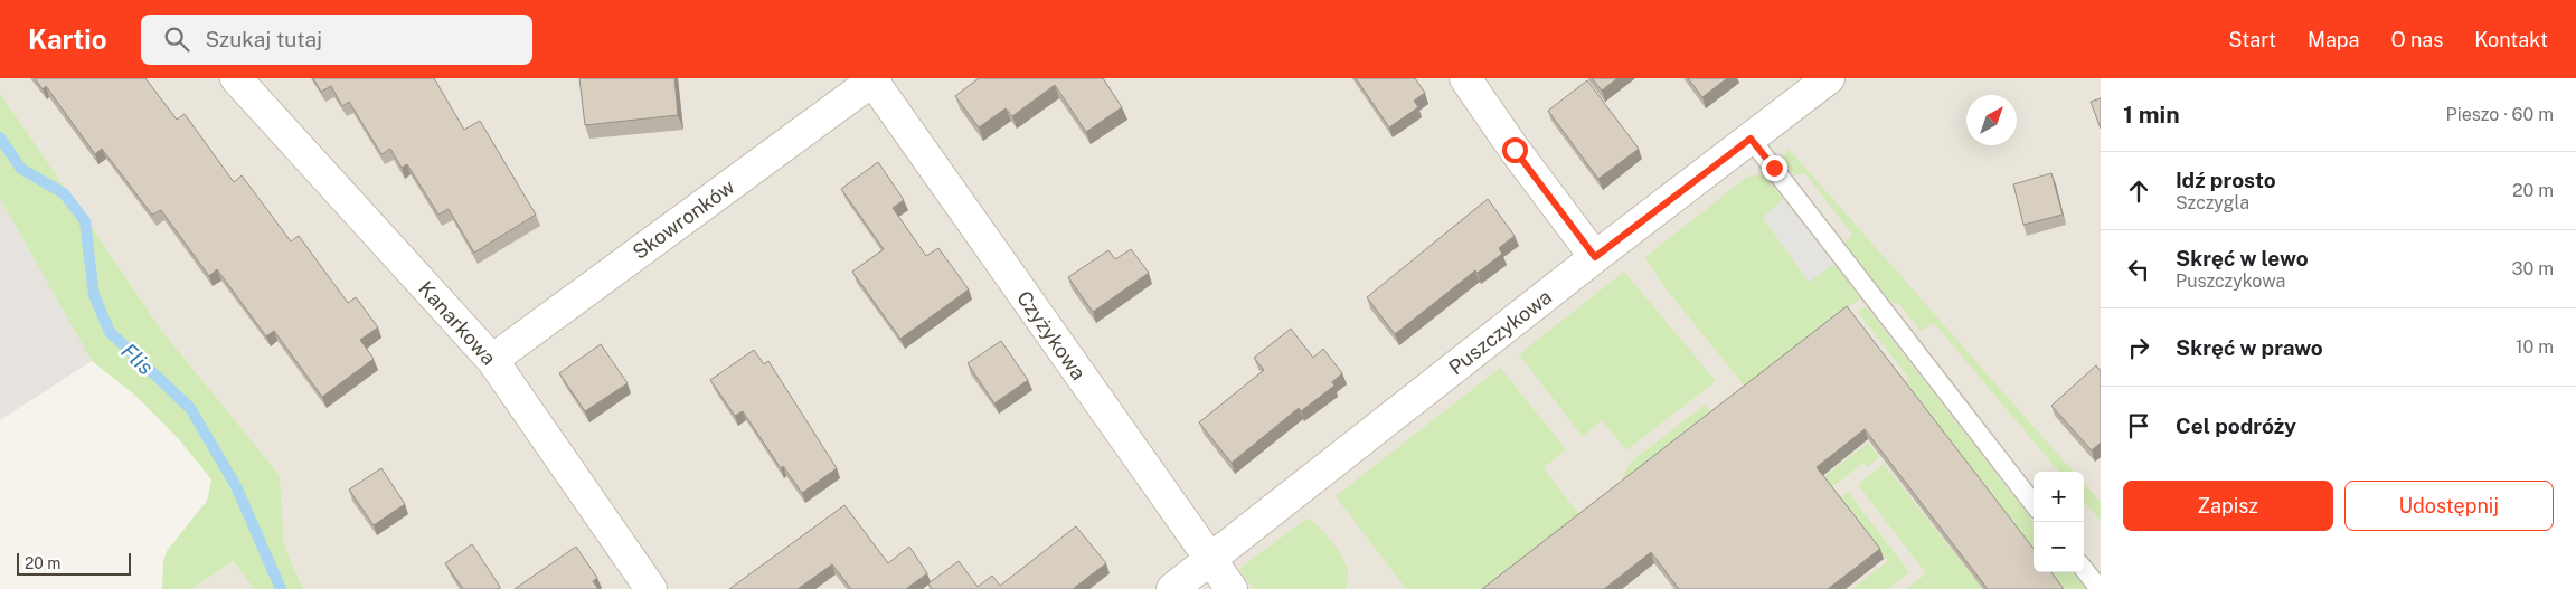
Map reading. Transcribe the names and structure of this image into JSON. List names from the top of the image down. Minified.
{"streets":{"street":["Skowronków","Kanarkowa","Puszczykowa","Czyżykowa"]},"crossings":[["Skowronków","Kanarkowa"],["Skowronków","Czyżykowa"],["Puszczykowa","Czyżykowa"]],"water":["Flis"],"scale_bar":"20 m","north":"top right","page":{"header":"Kartio","search":"Szukaj tutaj","nav":["Start","Mapa","O nas","Kontakt"],"heading":["1 min","Pieszo · 60 m"],"list":[["Idź prosto","Szczygla","20 m"],["Skręć w lewo","Puszczykowa","30 m"],["Skręć w prawo","10 m"],"Cel podróży"],"buttons":["Zapisz","Udostępnij"],"map_buttons":["+","−"],"scale":"20 m"}}
